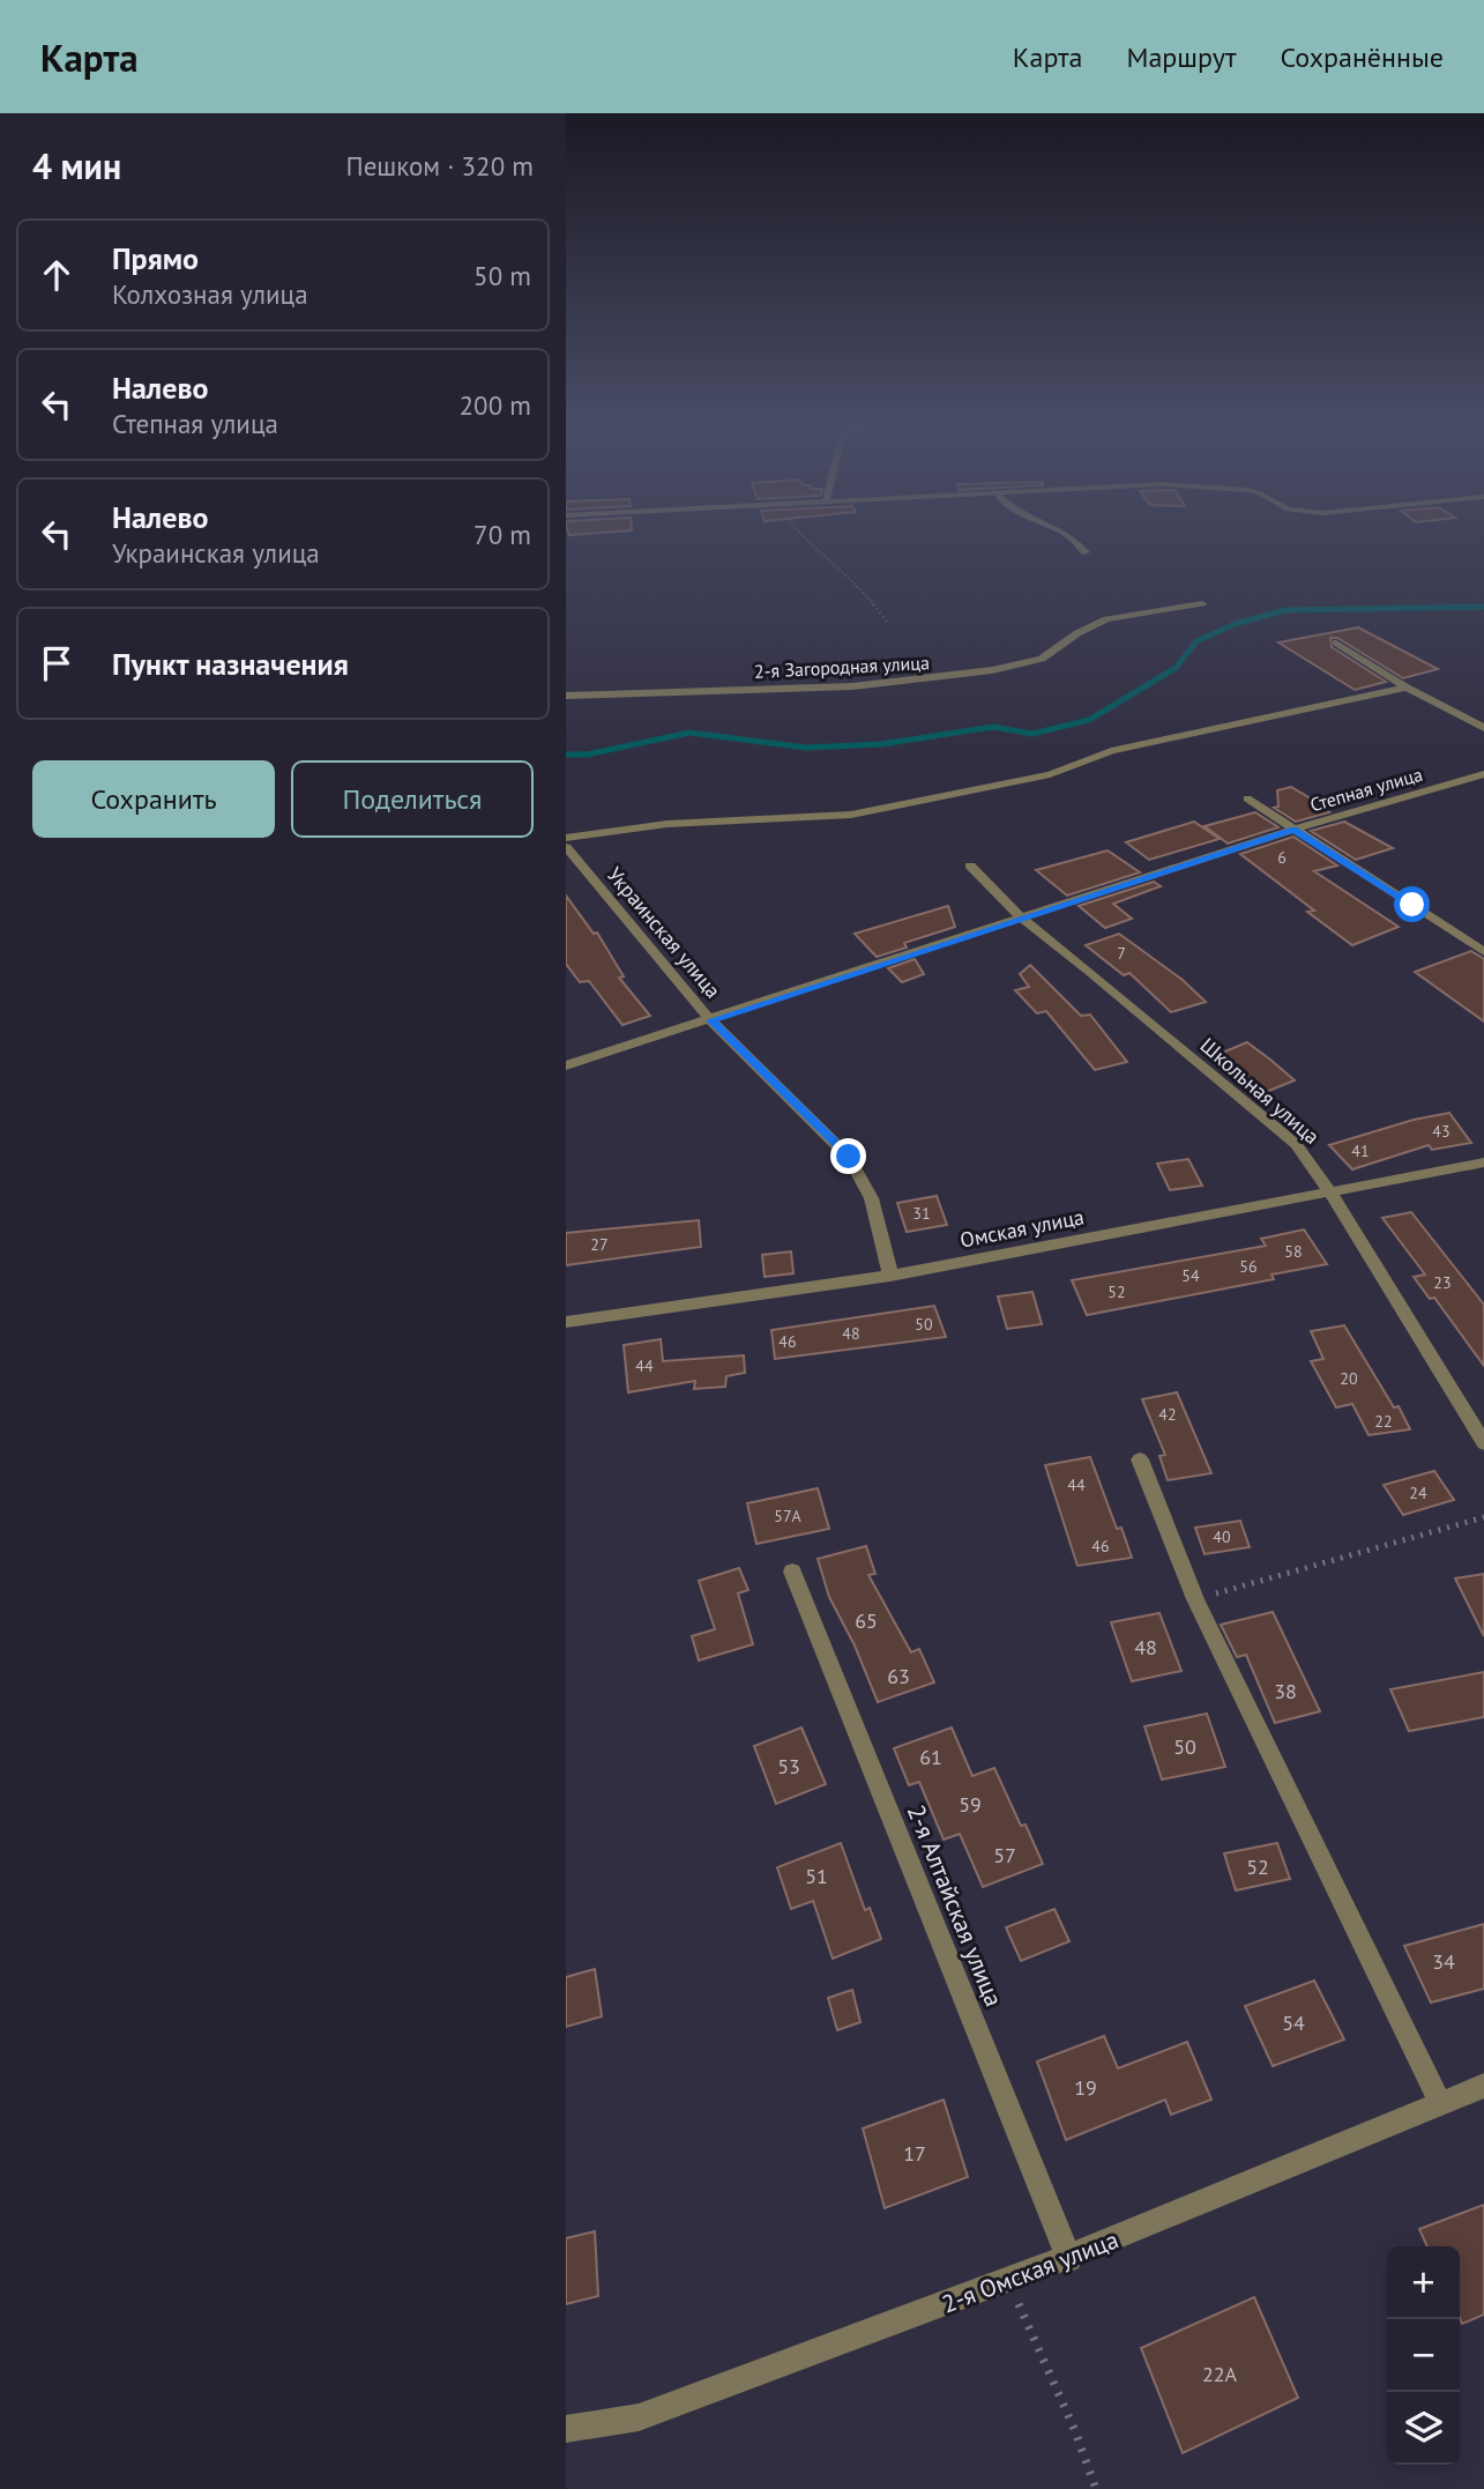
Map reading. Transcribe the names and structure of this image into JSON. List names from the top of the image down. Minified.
{"streets":{"street":["2-я Загородная улица","Степная улица","Украинская улица","Школьная улица","Омская улица","2-я Алтайская улица","2-я Омская улица"]},"crossings":[["Степная улица","Украинская улица"],["Степная улица","Школьная улица"],["Украинская улица","Омская улица"],["Школьная улица","Омская улица"],["2-я Алтайская улица","2-я Омская улица"]],"house_numbers":["6","7","43","41","31","27","58","56","54","23","52","50","48","46","44","20","42","22","44","24","57А","40","46","65","48","63","38","50","61","53","59","57","52","51","34","54","19","17","22А"],"page":{"header":"Карта","nav":["Карта","Маршрут","Сохранённые"],"heading":["4 мин","Пешком · 320 m"],"list":[["Прямо","Колхозная улица","50 m"],["Налево","Степная улица","200 m"],["Налево","Украинская улица","70 m"],"Пункт назначения"],"buttons":["Сохранить","Поделиться"],"map_buttons":["+","−"]}}
